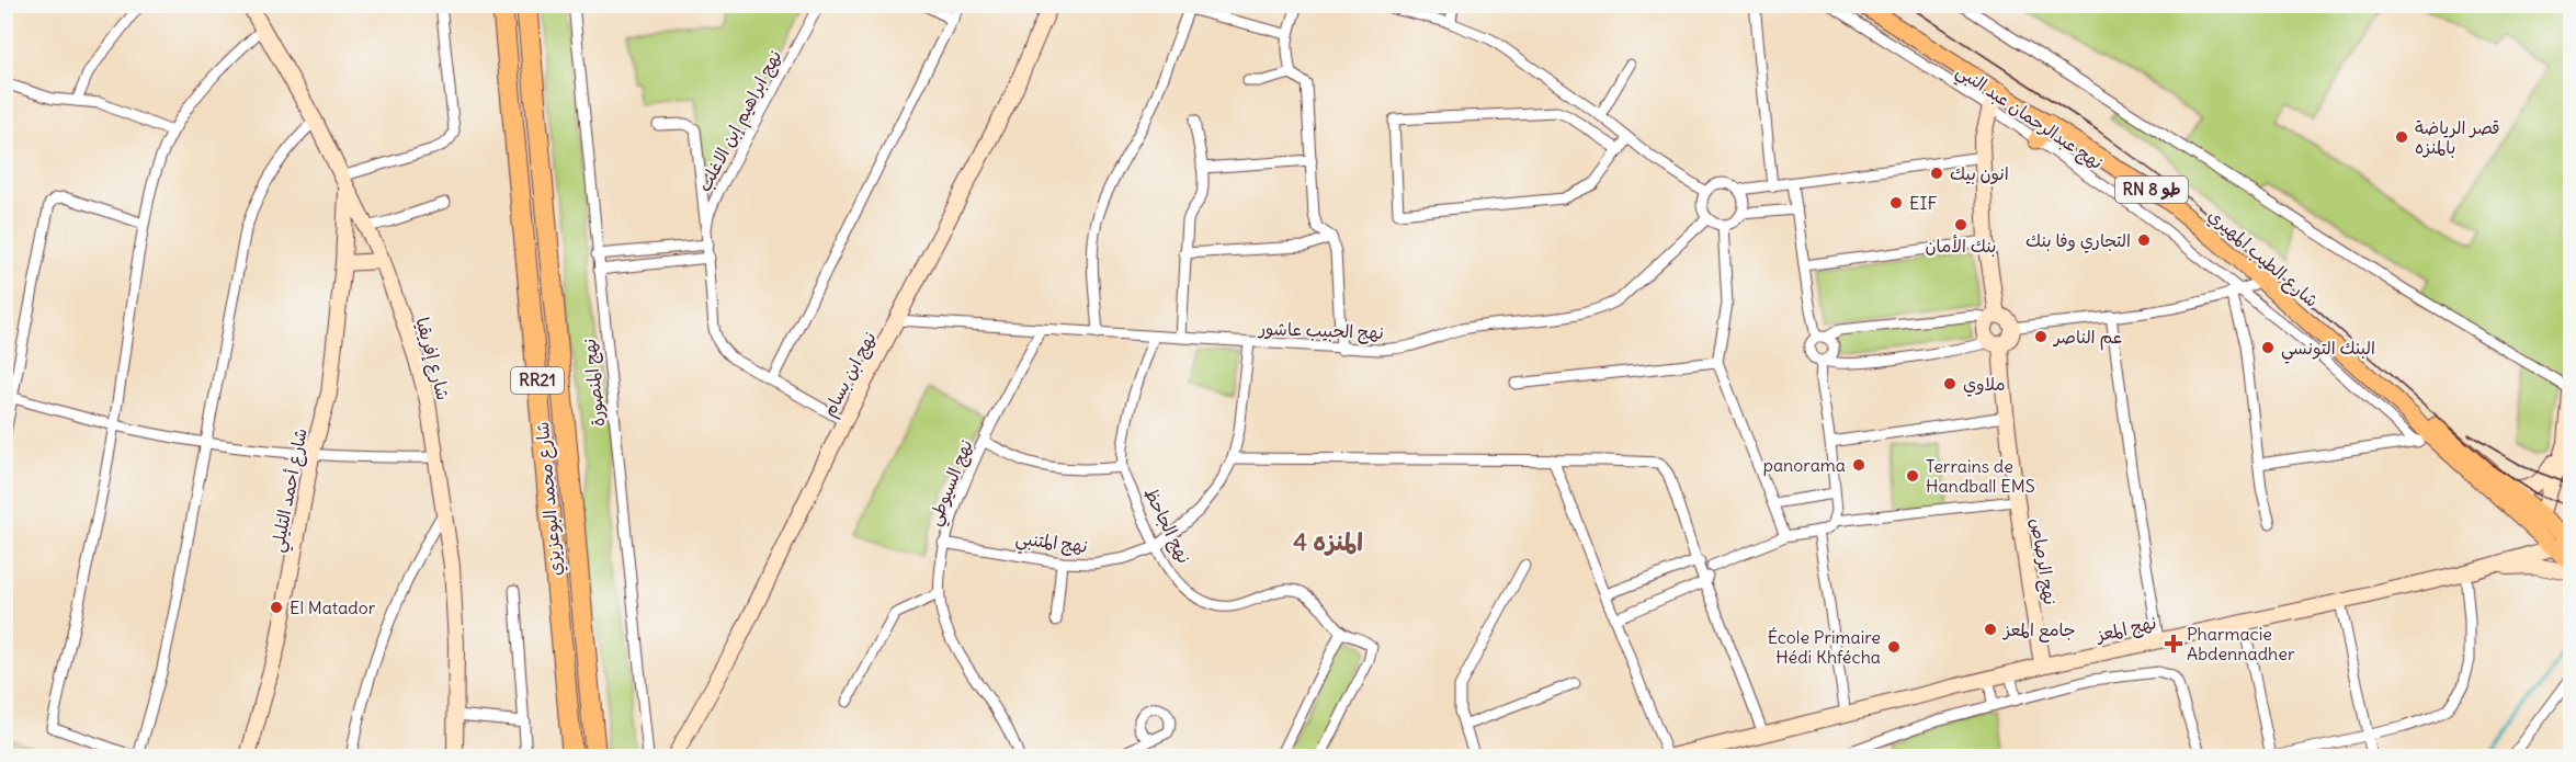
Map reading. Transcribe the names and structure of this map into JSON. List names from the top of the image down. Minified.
{"streets":{"highway":["RR21","شارع محمد البوعزيزي"],"main road":["RN 8 طو","شارع الطيب المهيري"],"street":["نهج عبدالرحمان عبد النبي","نهج ابراهيم إبن الاغلب","نهج الحبيب عاشور","شارع إفريقيا","نهج ابن بسام","نهج المنصورة","نهج السيوطي","شارع أحمد التليلي","نهج الجاحظ","نهج المتنبي","نهج الرصاص","نهج المعز"]},"crossings":[["نهج عبدالرحمان عبد النبي","شارع الطيب المهيري"],["نهج عبدالرحمان عبد النبي","نهج الرصاص"],["نهج ابراهيم إبن الاغلب","نهج ابن بسام"],["شارع الطيب المهيري","نهج الرصاص"],["شارع الطيب المهيري","نهج المعز"],["نهج الحبيب عاشور","نهج ابن بسام"],["نهج الحبيب عاشور","نهج السيوطي"],["نهج الحبيب عاشور","نهج الجاحظ"],["نهج الحبيب عاشور","نهج المتنبي"],["شارع إفريقيا","شارع أحمد التليلي"],["نهج السيوطي","نهج المتنبي"],["نهج الجاحظ","نهج المتنبي"],["نهج الرصاص","نهج المعز"]],"districts":["المنزه 4"],"places":{"other":["قصر الرياضة بالمنزه","انون بيك","EIF","بنك الأمان","التجاري وفا بنك","عم الناصر","البنك التونسي","ملاوي","panorama","Terrains de Handball EMS","El Matador","جامع المعز","École Primaire Hédi Khfécha"],"health":["Pharmacie Abdennadher"]}}
